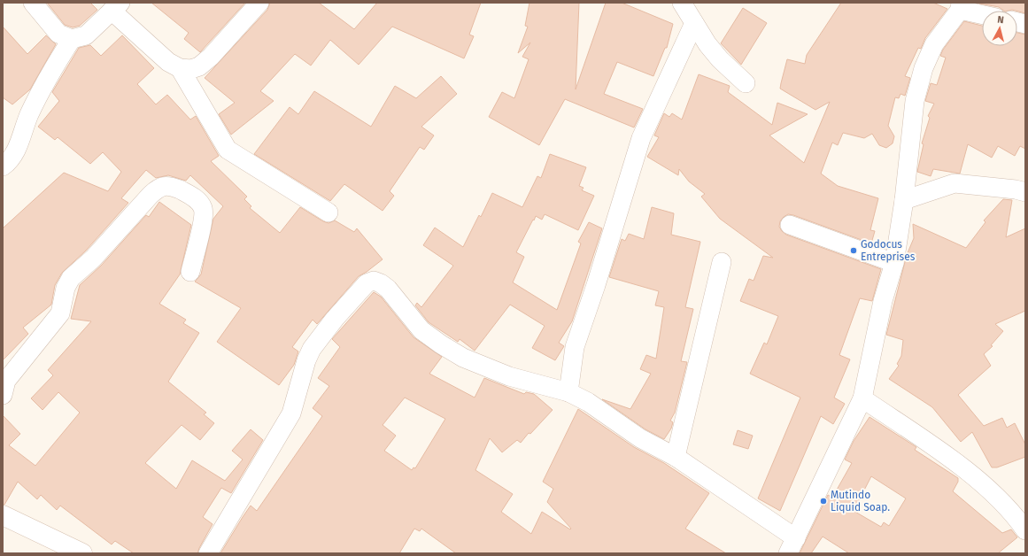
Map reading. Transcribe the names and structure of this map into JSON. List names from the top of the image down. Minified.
{"places":["Godocus Entreprises","Mutindo Liquid Soap."],"north":"top"}
